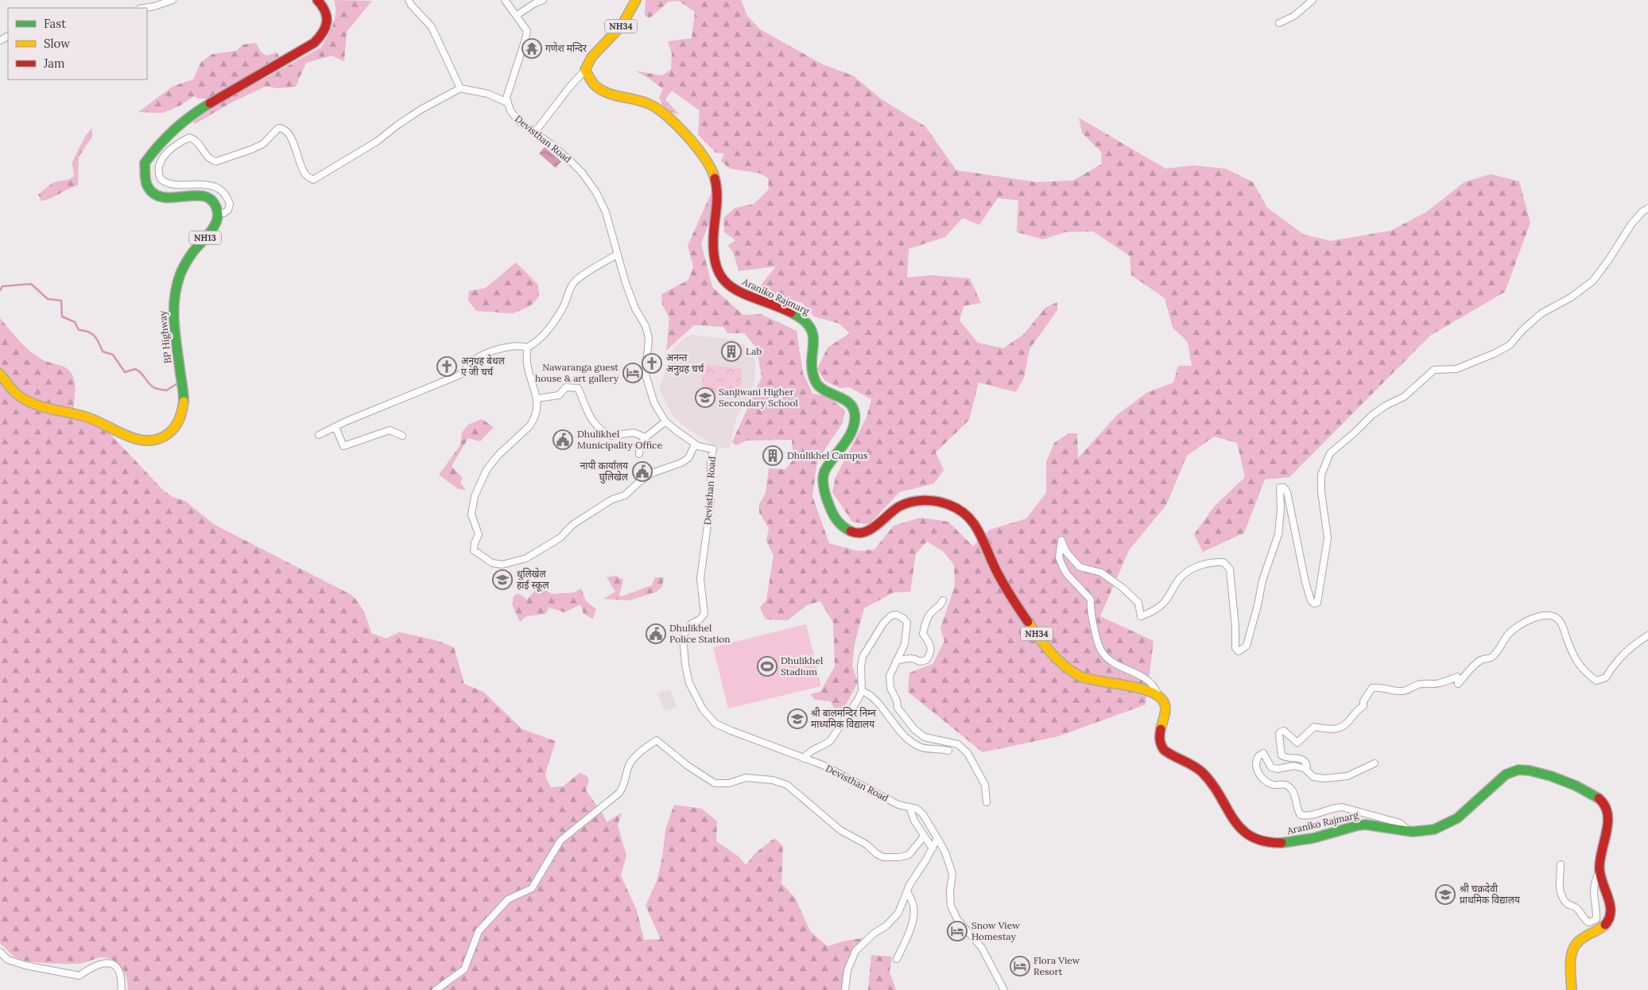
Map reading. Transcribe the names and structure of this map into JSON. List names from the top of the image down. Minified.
{"streets":{"highway":["NH34","NH13","Araniko Rajmarg","BP Highway"],"street":["Devisthan Road"]},"crossings":[["NH34","Araniko Rajmarg"]],"places":{"temple":["गणेश मन्दिर"],"building":["Lab","Dhulikhel Campus"],"church":["अनन्त अनुग्रह चर्च","अनुग्रह बेथल ए जी चर्च"],"hotel":["Nawaranga guest house & art gallery","Snow View Homestay","Flora View Resort"],"school or university":["Sanjiwani Higher Secondary School","धुलिखेल हाई स्कूल","श्री बालमन्दिर निम्न माध्यमिक विद्यालय","श्री चक्रदेवी प्राथमिक विद्यालय"],"public building":["Dhulikhel Municipality Office","नापी कार्यालय घुलिखेल","Dhulikhel Police Station"],"sports":["Dhulikhel Stadium"]},"legend":["Fast","Slow","Jam"]}
